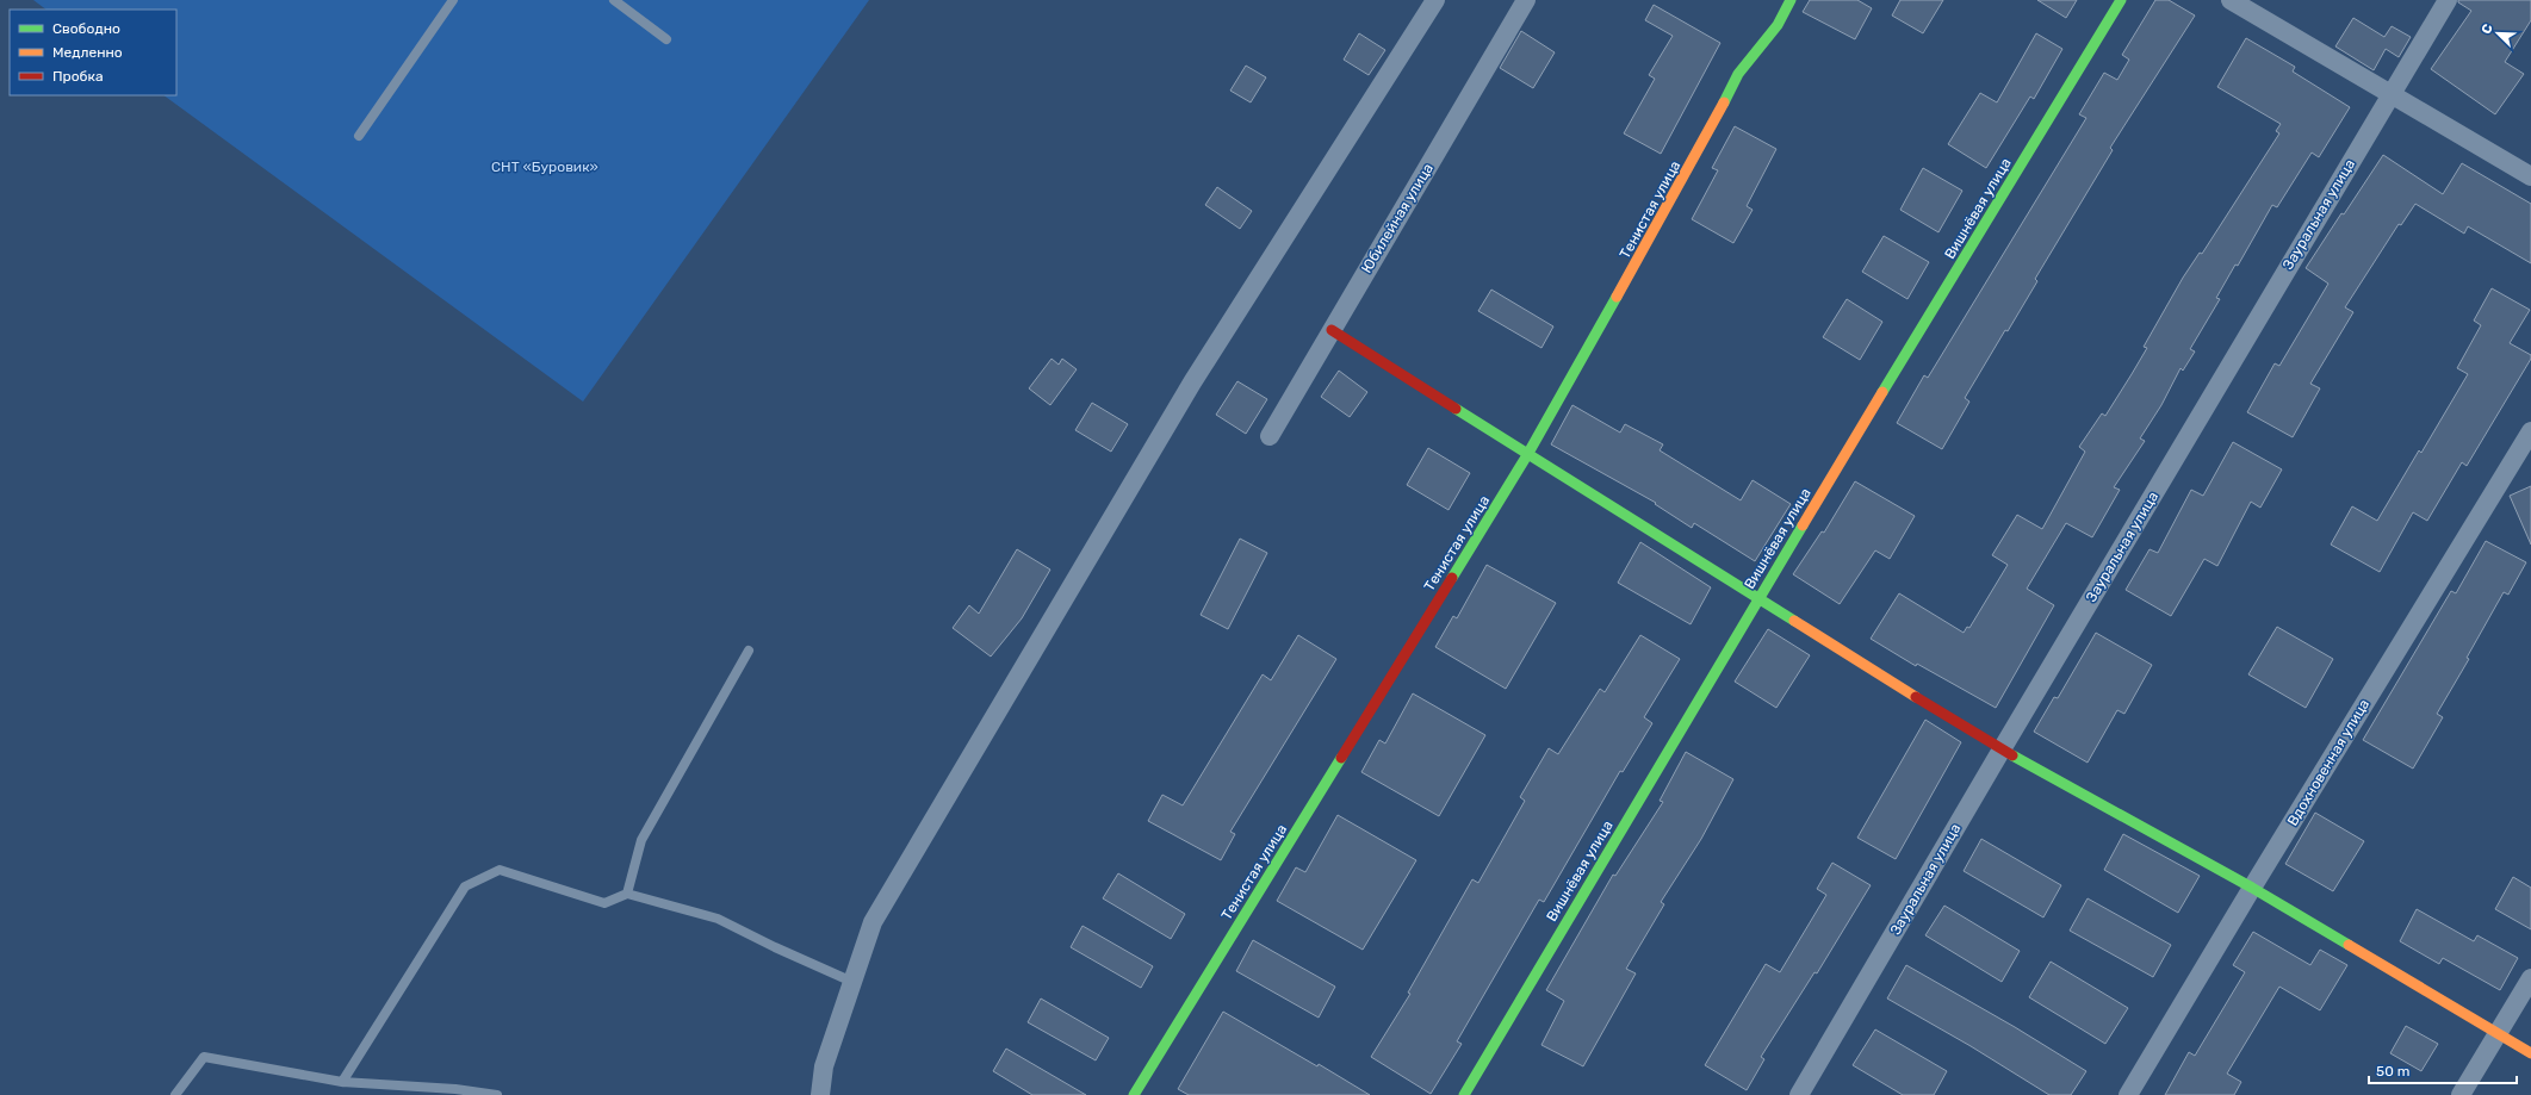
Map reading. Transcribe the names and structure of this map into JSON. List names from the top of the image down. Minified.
{"streets":{"street":["Вишнёвая улица","Тенистая улица","Зауральная улица","Юбилейная улица","Вдохновенная улица"]},"parks":["СНТ «Буровик»"],"legend":["Свободно","Медленно","Пробка"],"scale_bar":"50 m","north":"top left"}
